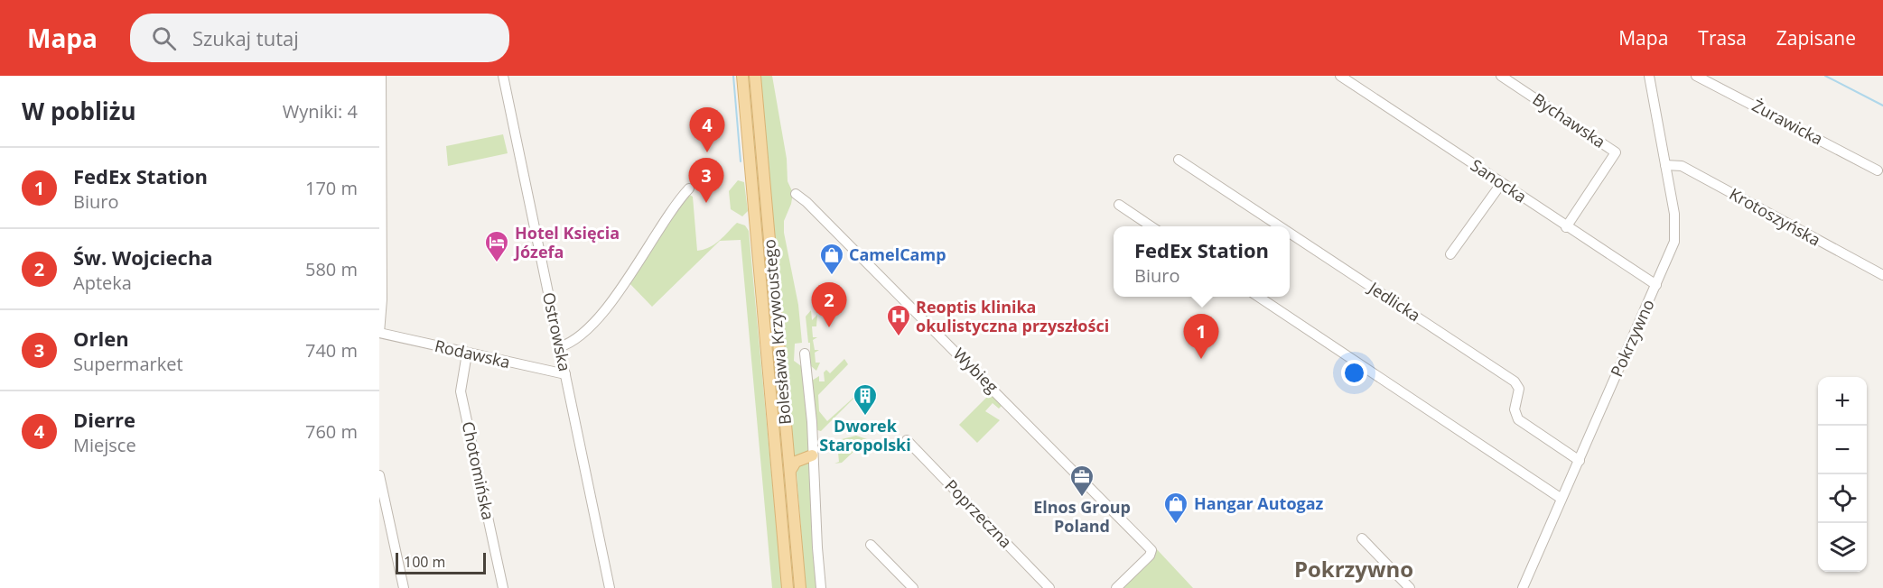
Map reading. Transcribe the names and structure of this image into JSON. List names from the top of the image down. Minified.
{"streets":{"main road":["Bolesława Krzywoustego"],"street":["Bychawska","Żurawicka","Sanocka","Krotoszyńska","Jedlicka","Ostrowska","Pokrzywno","Rodawska","Wybieg","Chotomińska","Poprzeczna"]},"crossings":[["Bychawska","Sanocka"],["Sanocka","Pokrzywno"],["Krotoszyńska","Pokrzywno"],["Jedlicka","Pokrzywno"],["Ostrowska","Rodawska"],["Rodawska","Chotomińska"]],"districts":["Pokrzywno"],"places":{"hotel":["Hotel Księcia Józefa"],"shop":["CamelCamp","Hangar Autogaz"],"hospital":["Reoptis klinika okulistyczna przyszłości"],"building":["Dworek Staropolski"],"office":["Elnos Group Poland"]},"scale_bar":"100 m","page":{"header":"Mapa","search":"Szukaj tutaj","nav":["Mapa","Trasa","Zapisane"],"heading":["W pobliżu","Wyniki: 4"],"pins":["4","3","2","1"],"list":[{"mark":"1","name":"FedEx Station","note":"Biuro","value":"170 m"},{"mark":"2","name":"Św. Wojciecha","note":"Apteka","value":"580 m"},{"mark":"3","name":"Orlen","note":"Supermarket","value":"740 m"},{"mark":"4","name":"Dierre","note":"Miejsce","value":"760 m"}],"popup":["FedEx Station","Biuro"],"map_buttons":["+","−"],"scale":"100 m"}}
